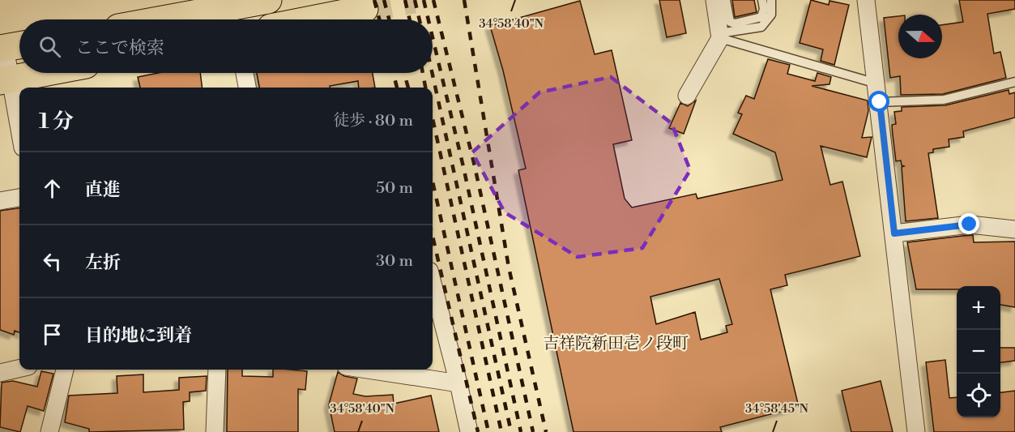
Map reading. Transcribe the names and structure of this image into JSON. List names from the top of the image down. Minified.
{"districts":["吉祥院新田壱ノ段町"],"north":"right","page":{"search":"ここで検索","heading":["1 分","徒歩 · 80 m"],"list":[["直進","50 m"],["左折","30 m"],"目的地に到着"],"map_buttons":["+","−"]},"coordinates":["34°58'40\"N","34°58'45\"N"]}
